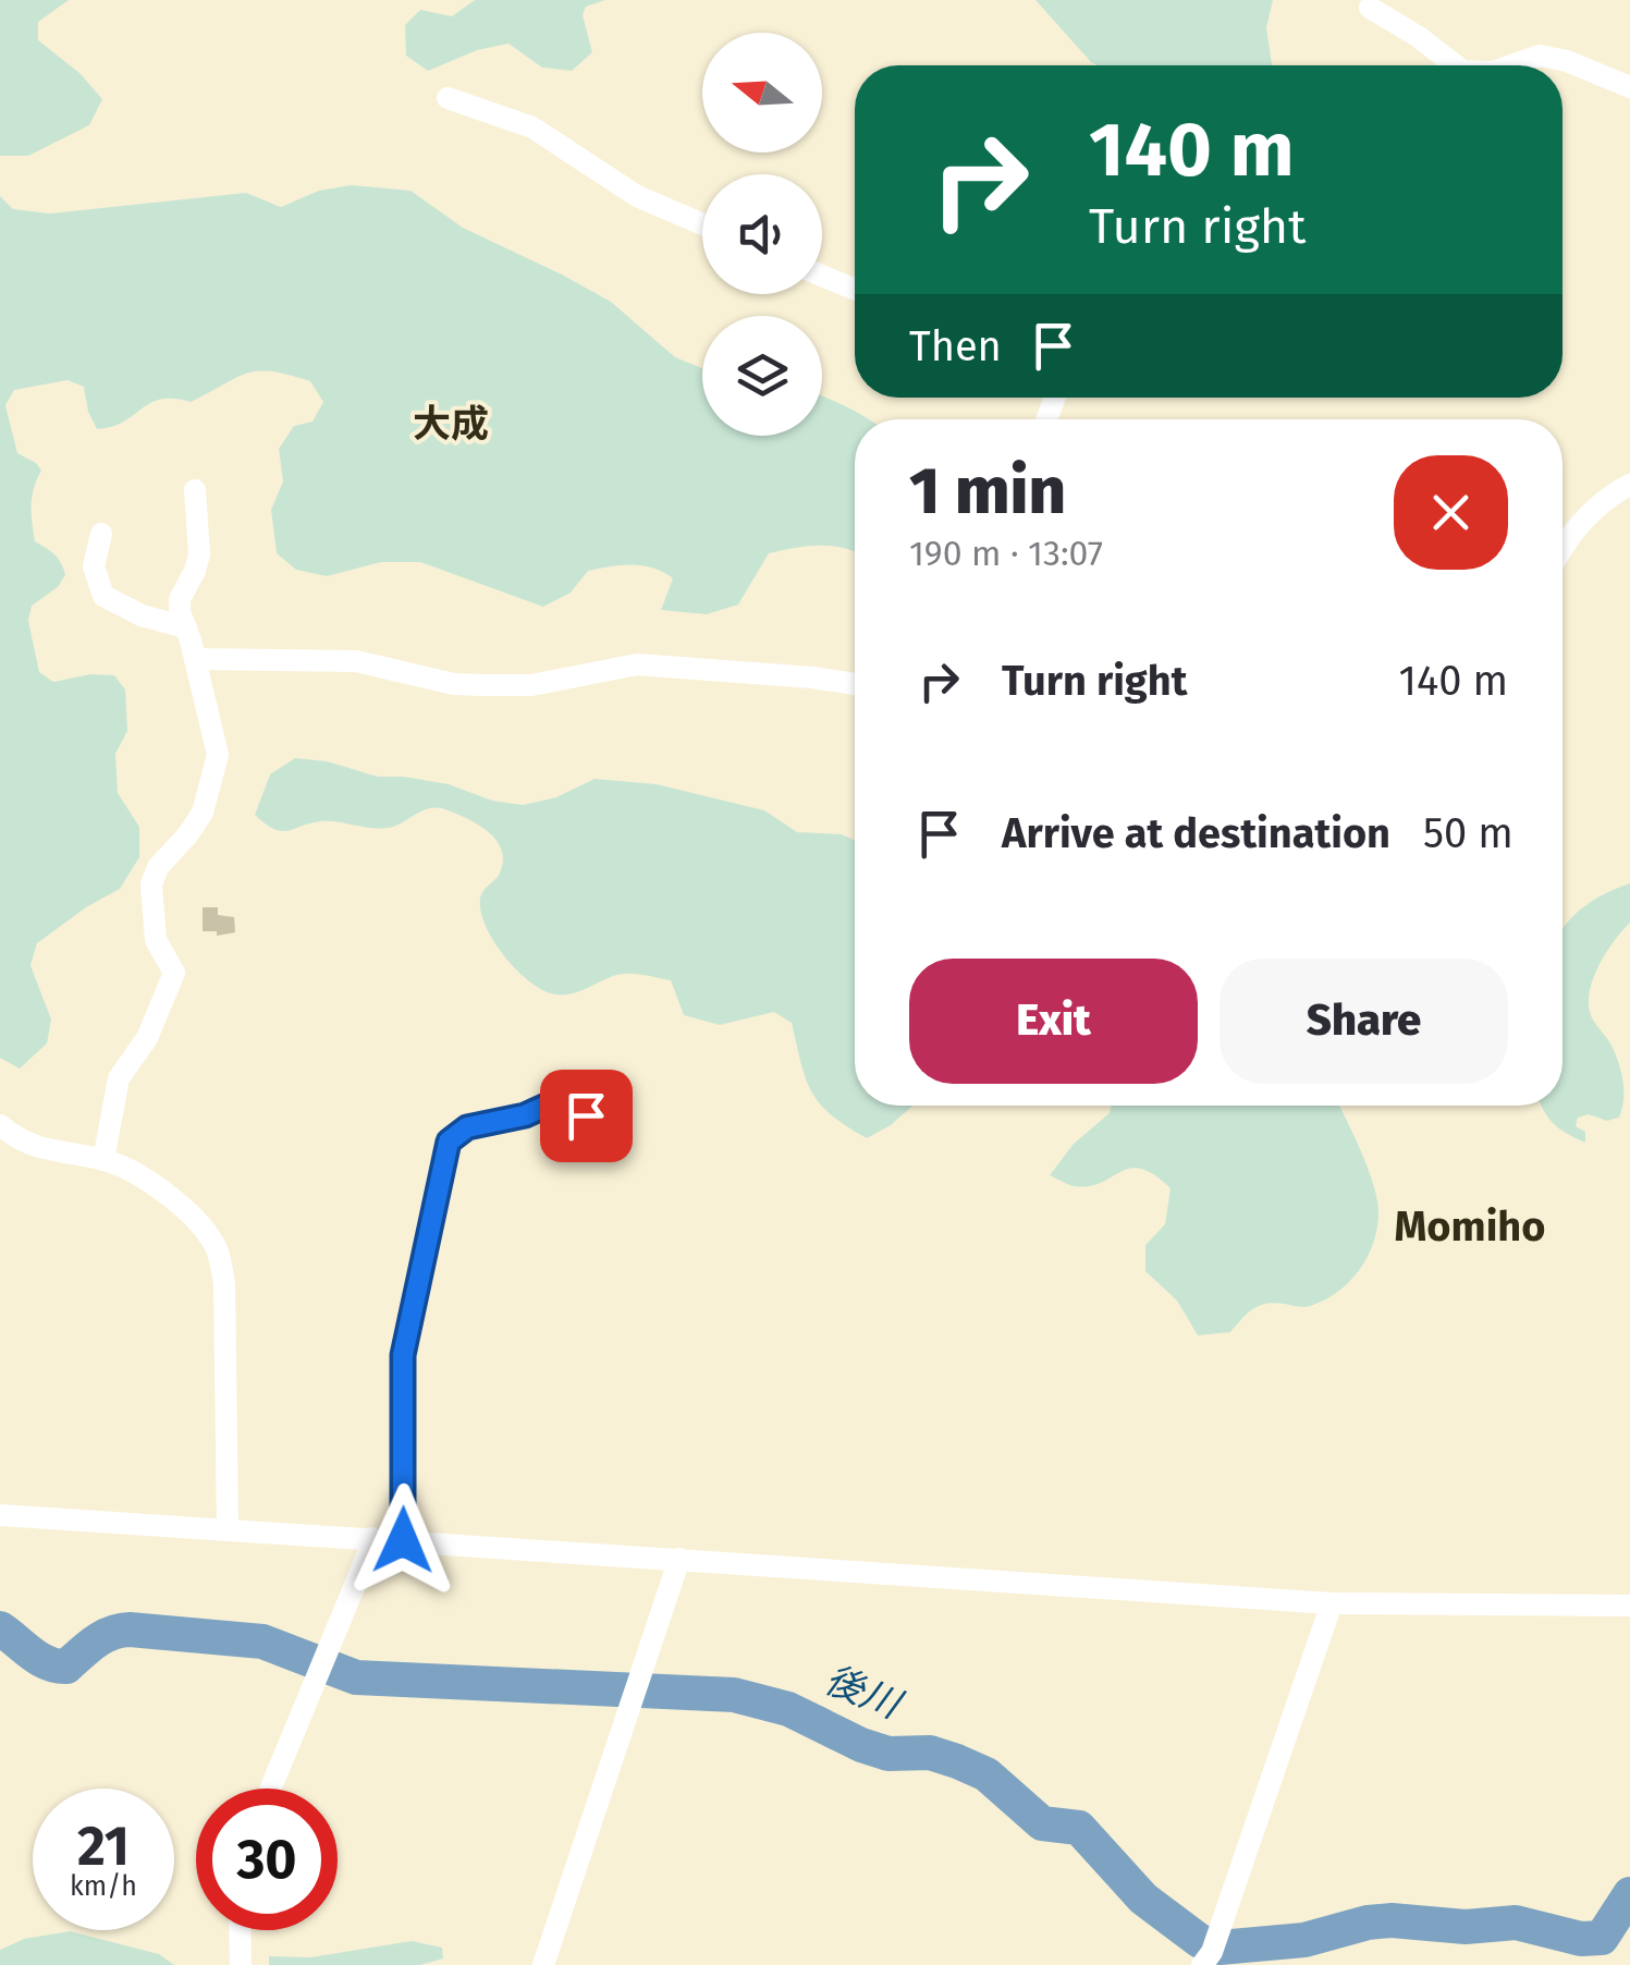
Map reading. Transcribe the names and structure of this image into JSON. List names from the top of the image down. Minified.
{"districts":["大成","Momiho"],"water":["後川"],"north":"left","page":{"turn":["140 m","Turn right"],"then":"Then","heading":["1 min","190 m · 13:07"],"list":[{"name":"Turn right","value":"140 m"},{"name":"Arrive at destination","value":"50 m"}],"buttons":["Exit","Share"],"speed":"21 km/h","limit":"30"}}
